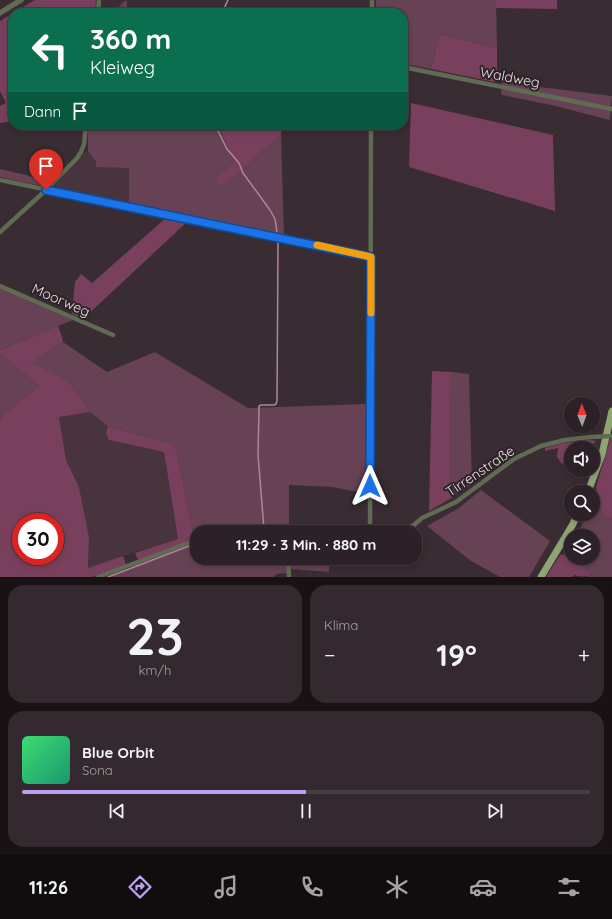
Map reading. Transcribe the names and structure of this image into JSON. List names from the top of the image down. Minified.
{"streets":{"street":["Waldweg","Moorweg","Tirrenstraße"]},"north":"top","page":{"turn":["360 m","Kleiweg"],"then":"Dann","limit":"30","trip":"11:29 · 3 Min. · 880 m","tile":[["23","km/h"],"Klima"],"heat":["−","19°","+"],"song":["Blue Orbit","Sona"],"tabs":"11:26"}}
